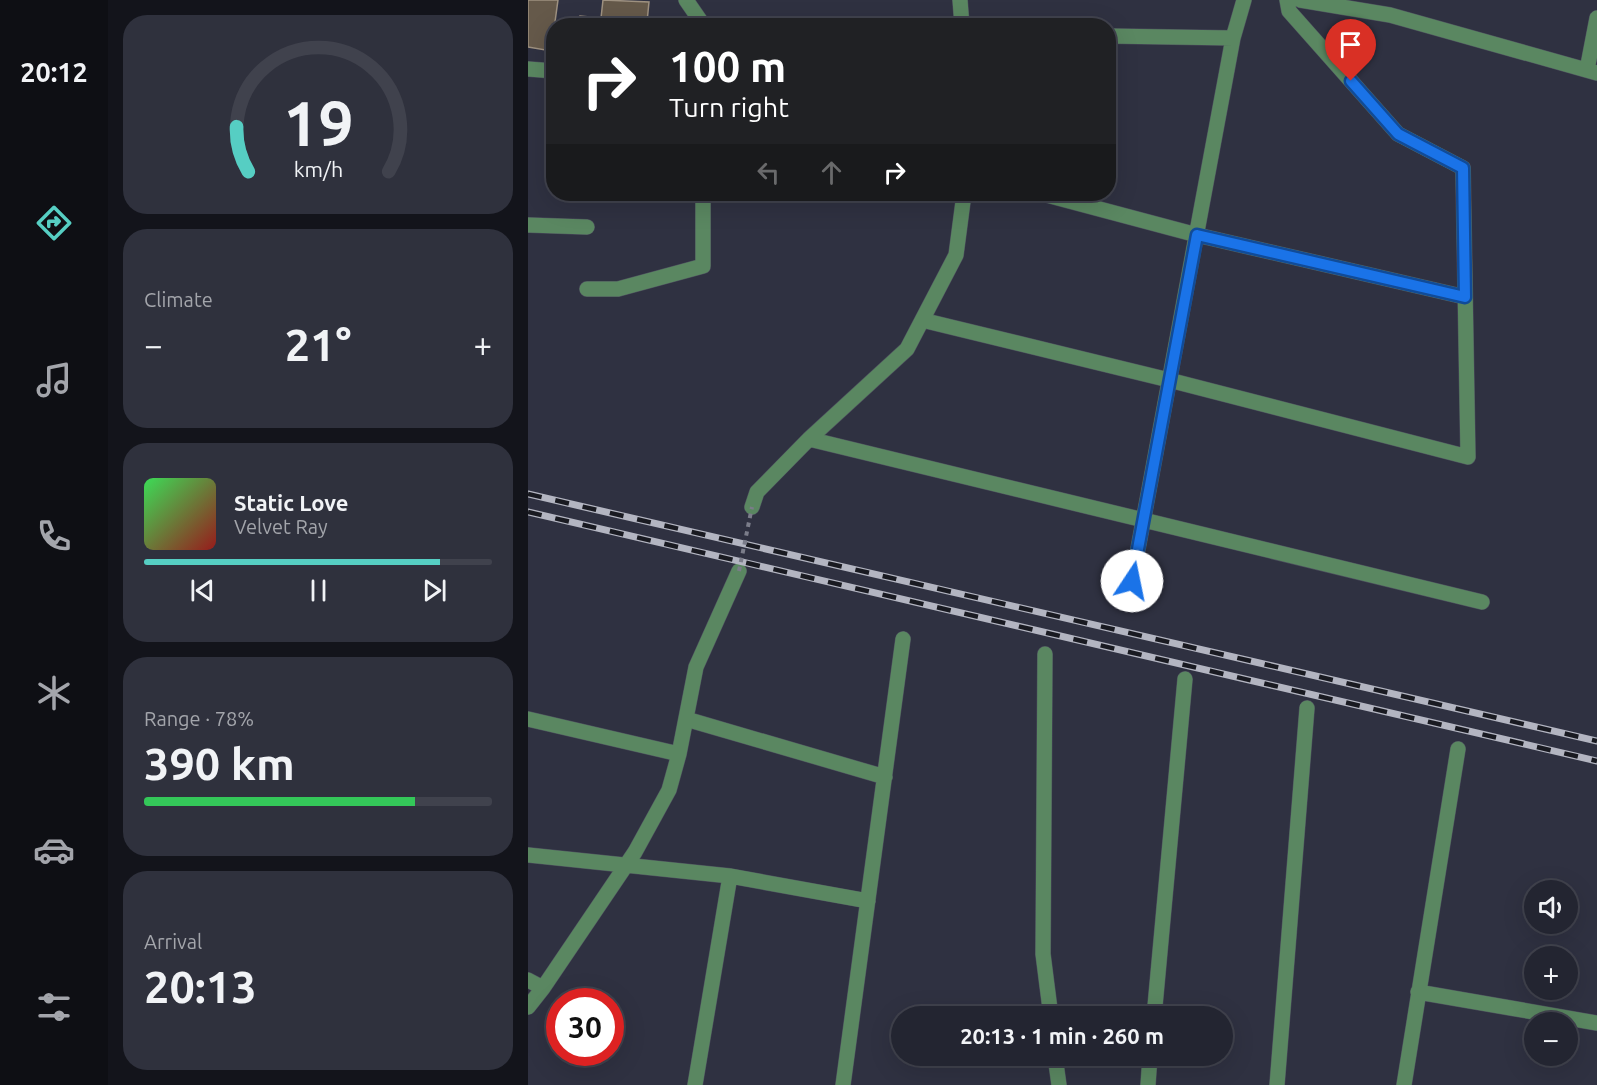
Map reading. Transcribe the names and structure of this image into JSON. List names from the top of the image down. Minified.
{"page":{"tabs":"20:12","turn":["100 m","Turn right"],"tile":["Climate",["Range · 78%","390 km"],["Arrival","20:13"]],"heat":["−","21°","+"],"song":["Static Love","Velvet Ray"],"map_buttons":["+","−"],"limit":"30","trip":"20:13 · 1 min · 260 m","gauge":["19","km/h"]}}
